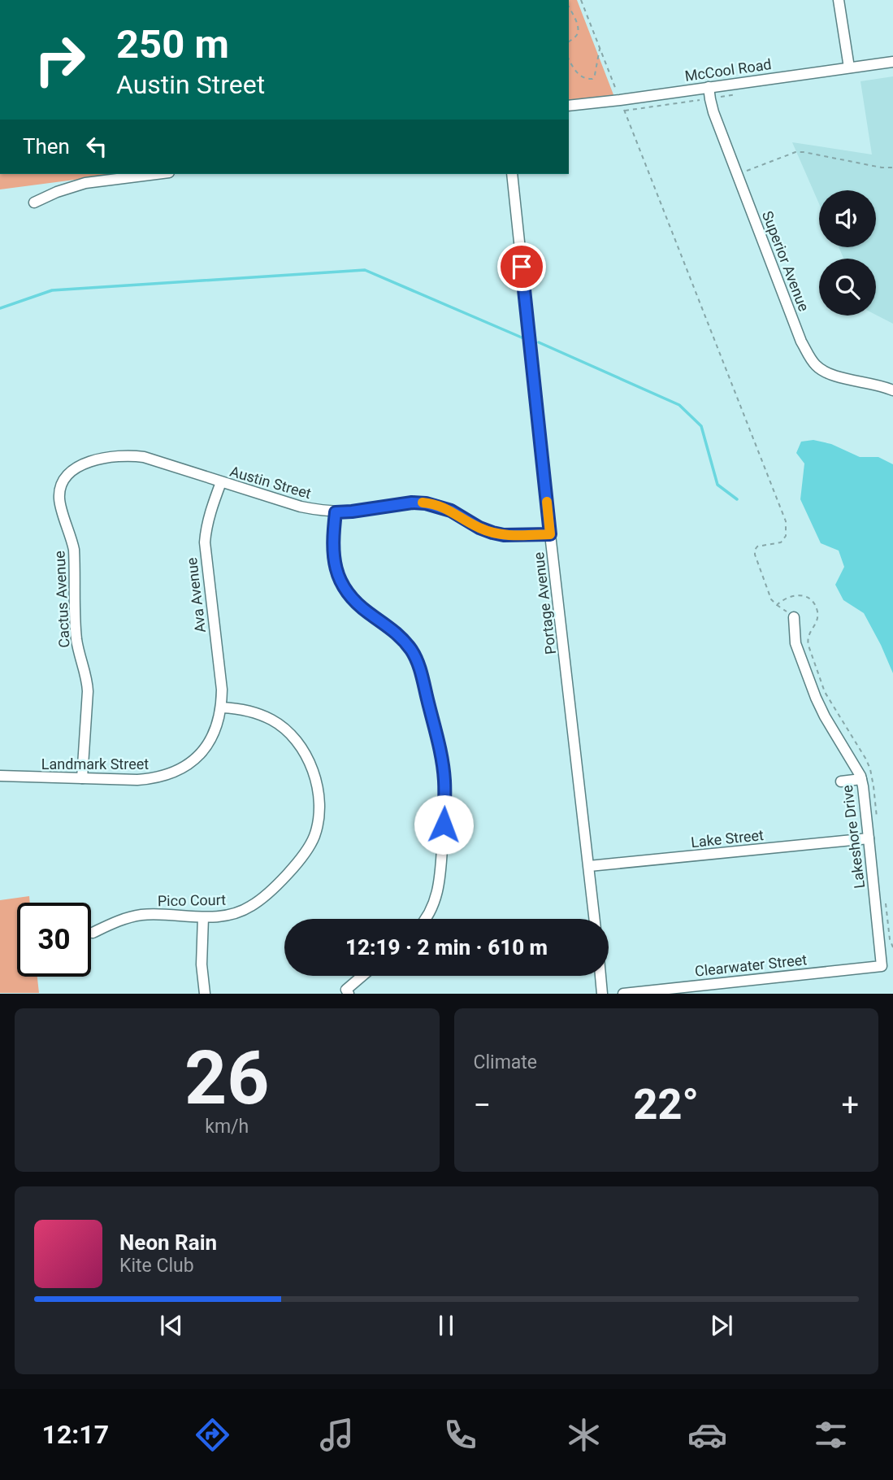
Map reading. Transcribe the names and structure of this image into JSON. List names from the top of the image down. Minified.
{"streets":{"street":["McCool Road","Superior Avenue","Austin Street","Ava Avenue","Cactus Avenue","Portage Avenue","Landmark Street","Lakeshore Drive","Lake Street","Pico Court","Clearwater Street"]},"crossings":[["McCool Road","Superior Avenue"],["Austin Street","Ava Avenue"],["Austin Street","Cactus Avenue"],["Austin Street","Portage Avenue"],["Ava Avenue","Landmark Street"],["Ava Avenue","Pico Court"],["Cactus Avenue","Landmark Street"],["Portage Avenue","Lake Street"],["Landmark Street","Pico Court"],["Lakeshore Drive","Lake Street"],["Lakeshore Drive","Clearwater Street"]],"page":{"turn":["250 m","Austin Street"],"then":"Then","limit":"30","trip":"12:19 · 2 min · 610 m","tile":[["26","km/h"],"Climate"],"heat":["−","22°","+"],"song":["Neon Rain","Kite Club"],"tabs":"12:17"}}
